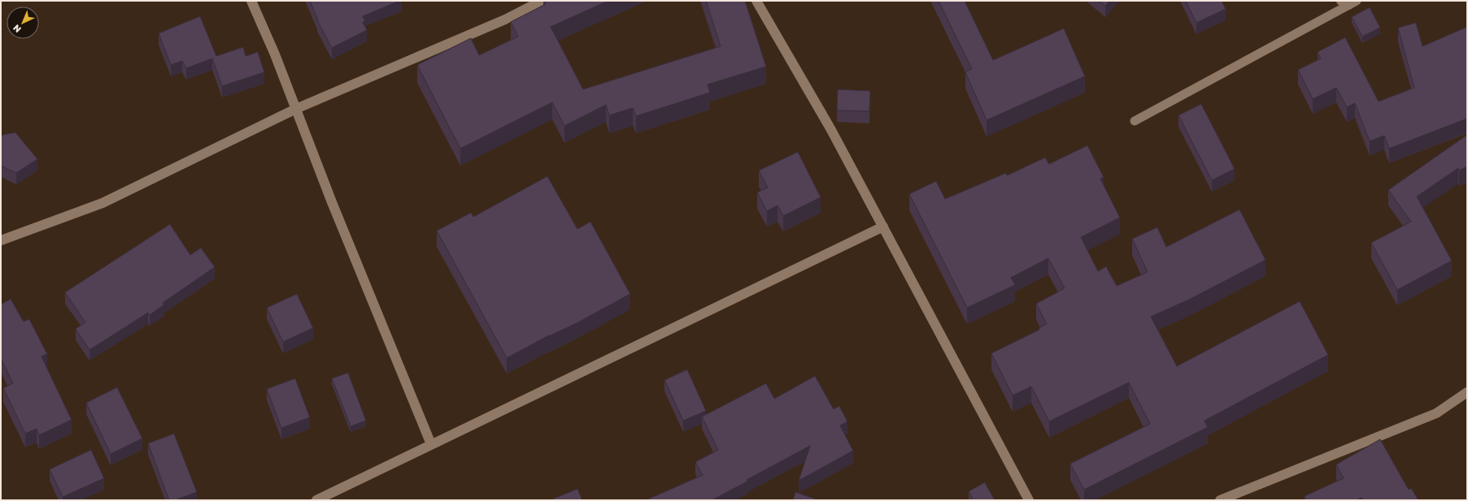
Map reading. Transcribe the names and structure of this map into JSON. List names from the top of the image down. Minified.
{"north":"bottom left"}
